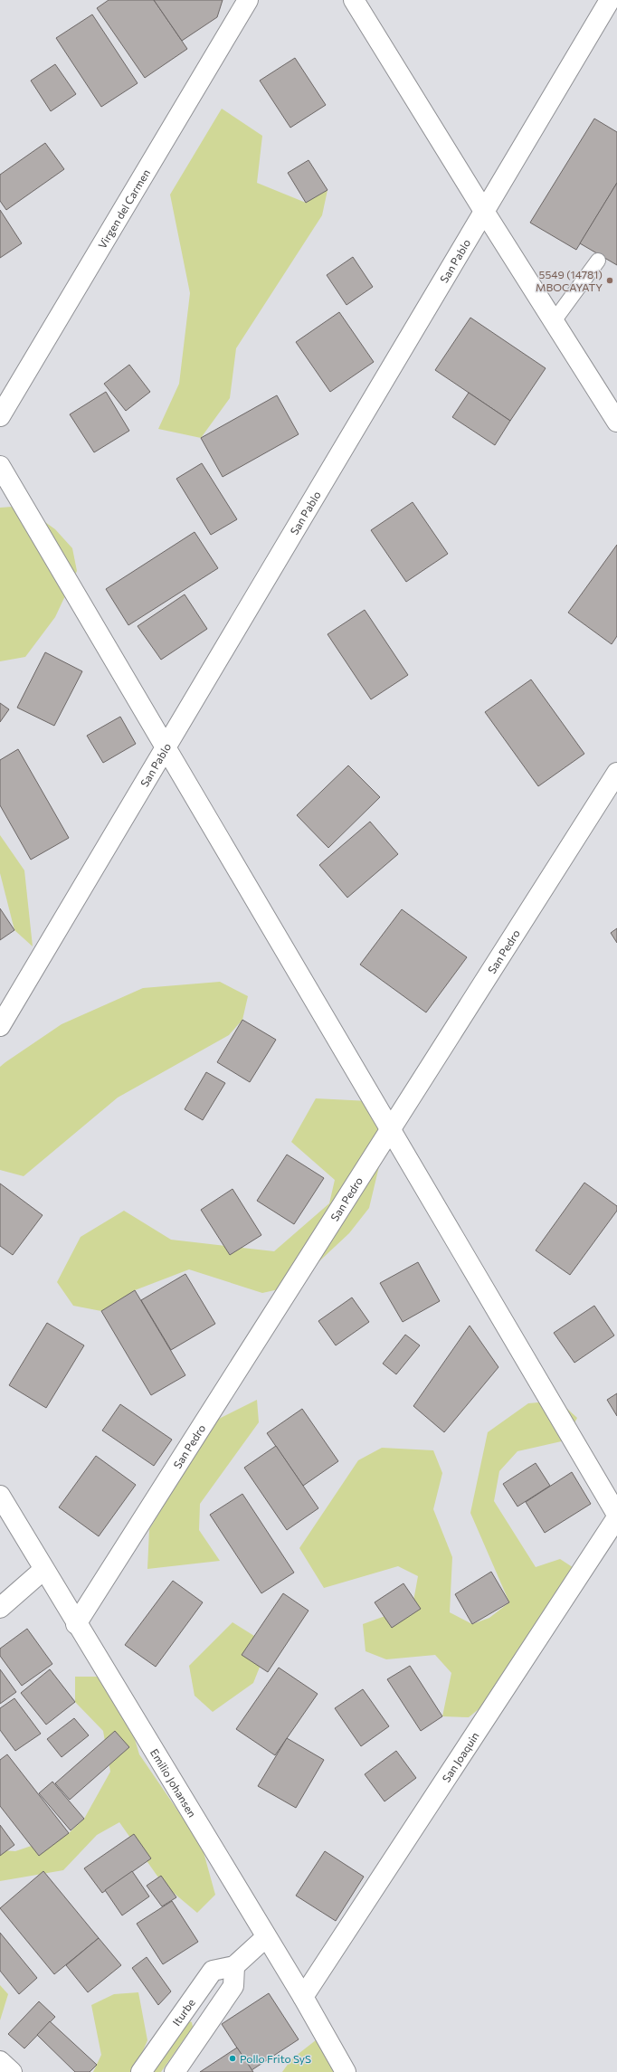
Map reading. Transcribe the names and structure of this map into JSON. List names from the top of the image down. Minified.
{"streets":{"street":["Virgen del Carmen","San Pablo","San Pedro","San Joaquin","Emilio Johansen","Iturbe"]},"crossings":[["San Pedro","Emilio Johansen"],["San Joaquin","Emilio Johansen"]],"places":["5549 (14781) MBOCAYATY","Pollo Frito SyS"]}
